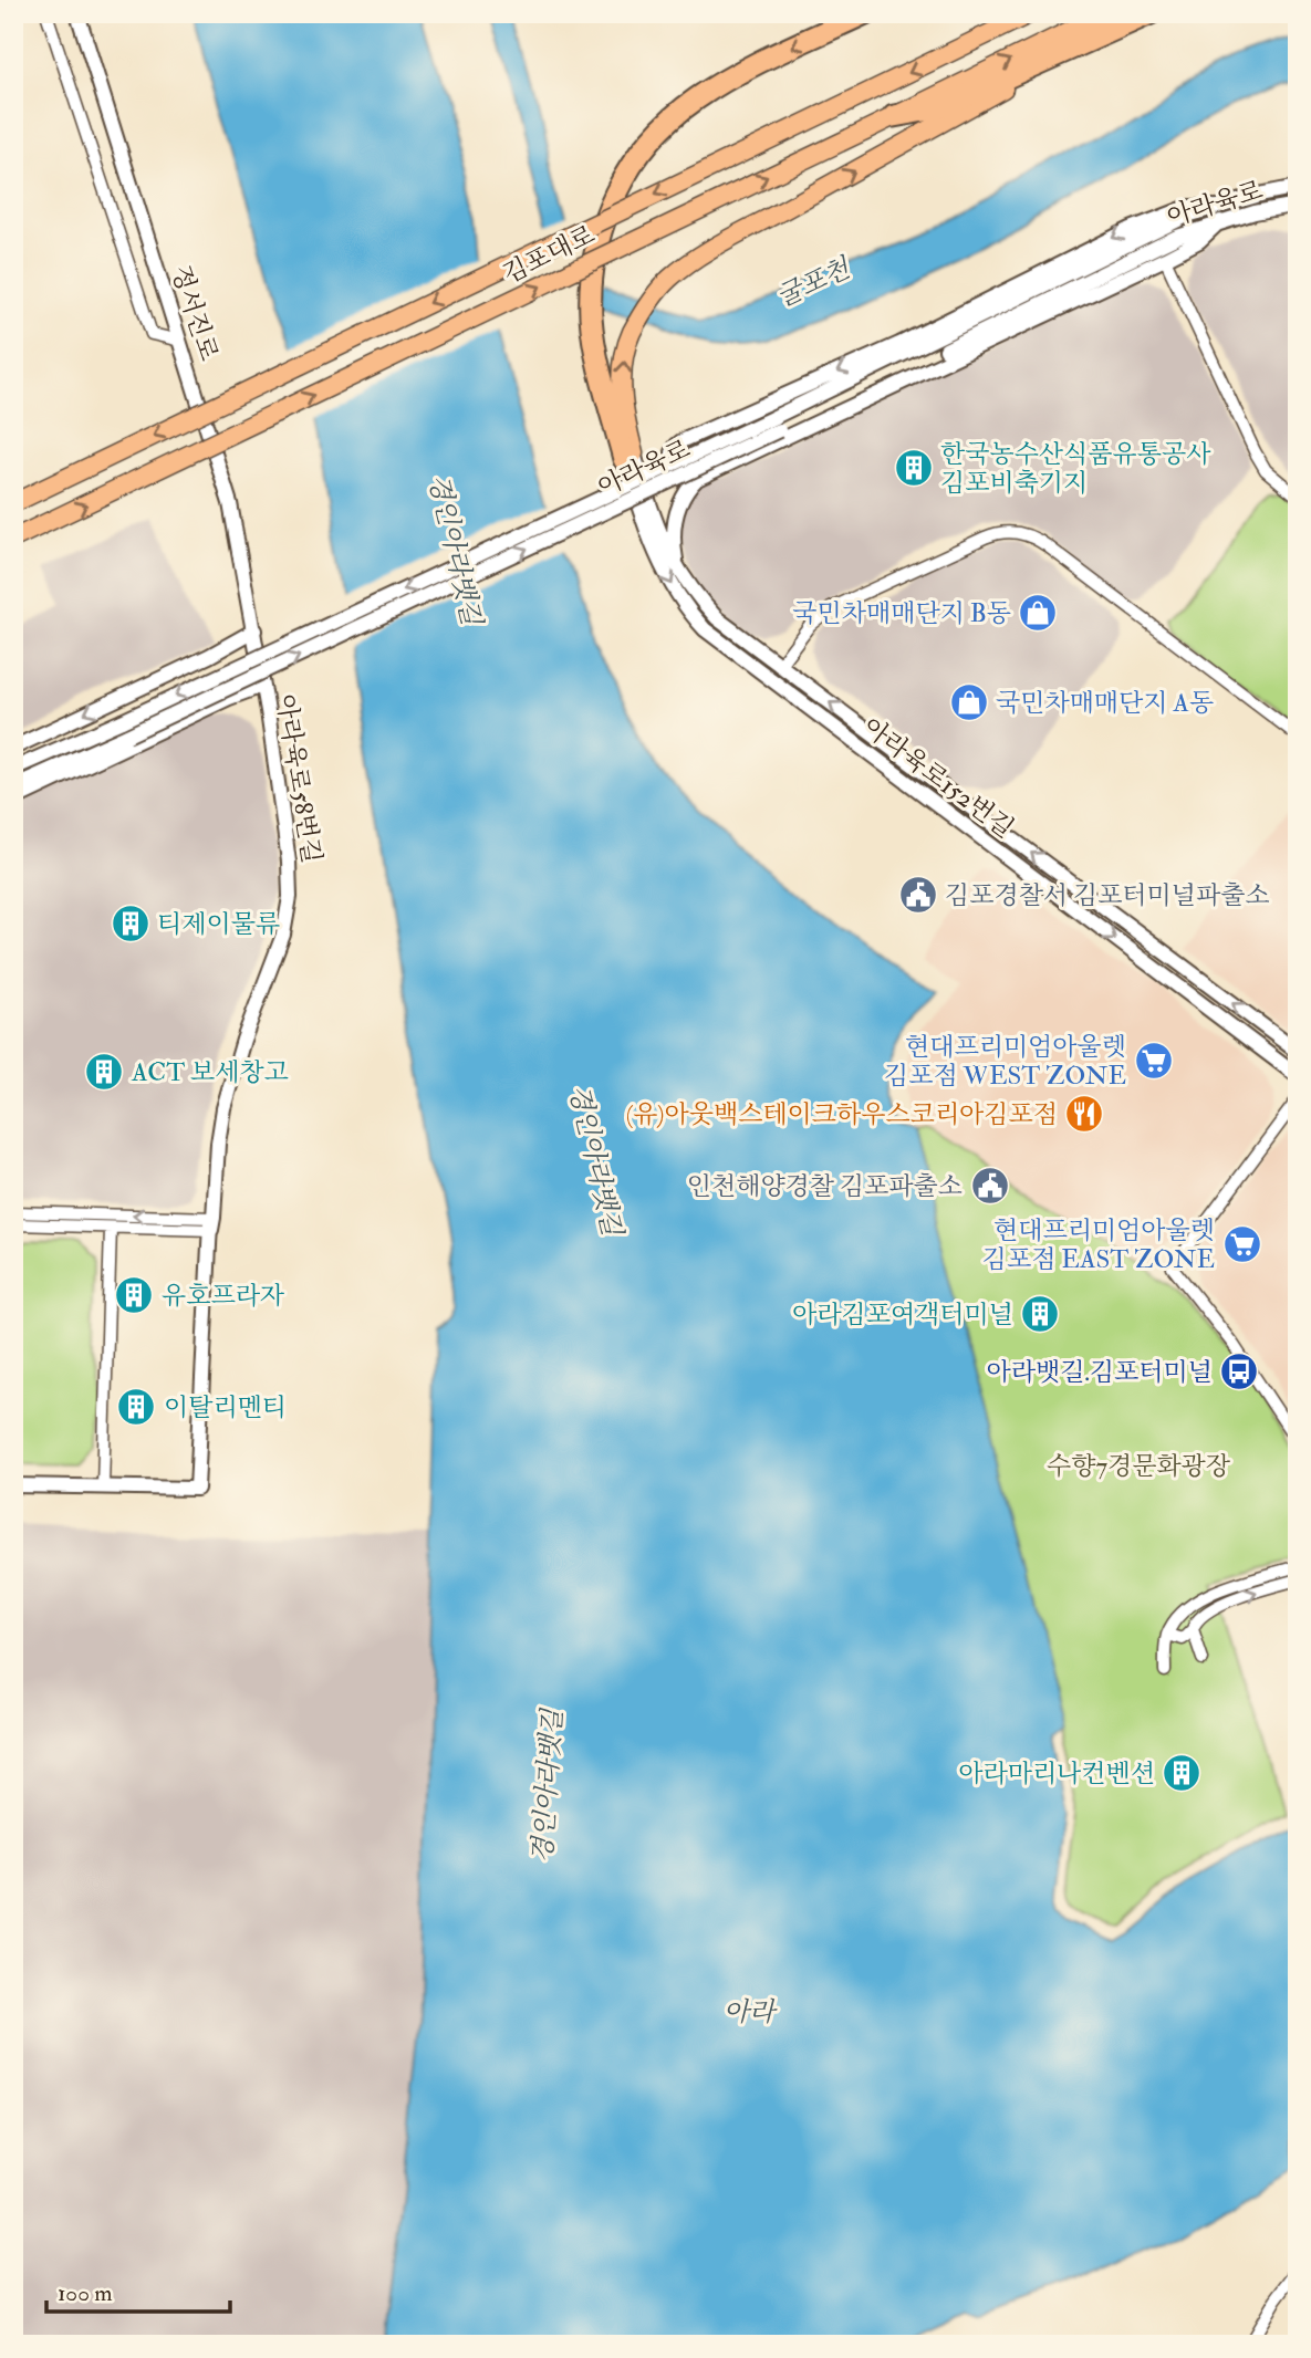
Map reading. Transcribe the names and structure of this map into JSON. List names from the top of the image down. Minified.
{"streets":{"main road":["김포대로"],"street":["아라육로","정서진로","아라육로152번길","아라육로58번길"]},"crossings":[["정서진로","아라육로58번길"]],"water":["굴포천","경인아라뱃길","아라"],"parks":["수향7경문화광장"],"places":{"building":["한국농수산식품유통공사 김포비축기지","티제이물류","ACT 보세창고","유호프라자","아라김포여객터미널","이탈리멘티","아라마리나컨벤션"],"shop":["국민차매매단지 B동","국민차매매단지 A동"],"public building":["김포경찰서 김포터미널파출소","인천해양경찰 김포파출소"],"supermarket":["현대프리미엄아울렛 김포점 WEST ZONE","현대프리미엄아울렛 김포점 EAST ZONE"],"restaurant":["(유)아웃백스테이크하우스코리아김포점"],"bus stop":["아라뱃길.김포터미널"]},"scale_bar":"100 m"}
